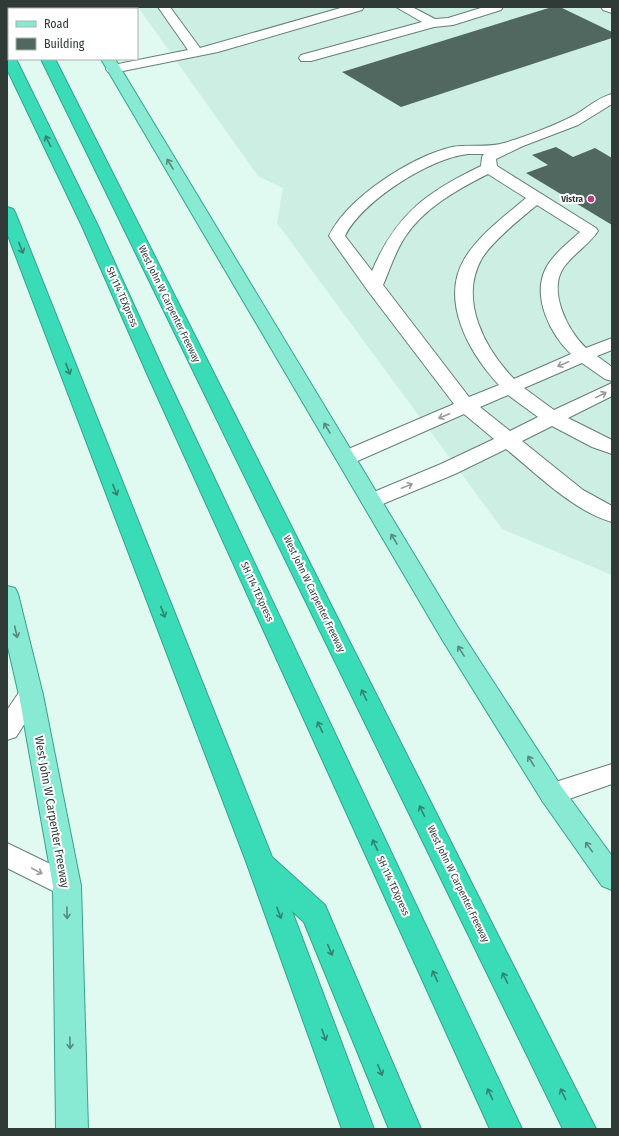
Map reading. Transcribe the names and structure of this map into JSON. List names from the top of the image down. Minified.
{"streets":{"highway":["SH 114 TEXpress","West John W Carpenter Freeway"]},"places":["Vistra"],"legend":["Road","Building"]}
